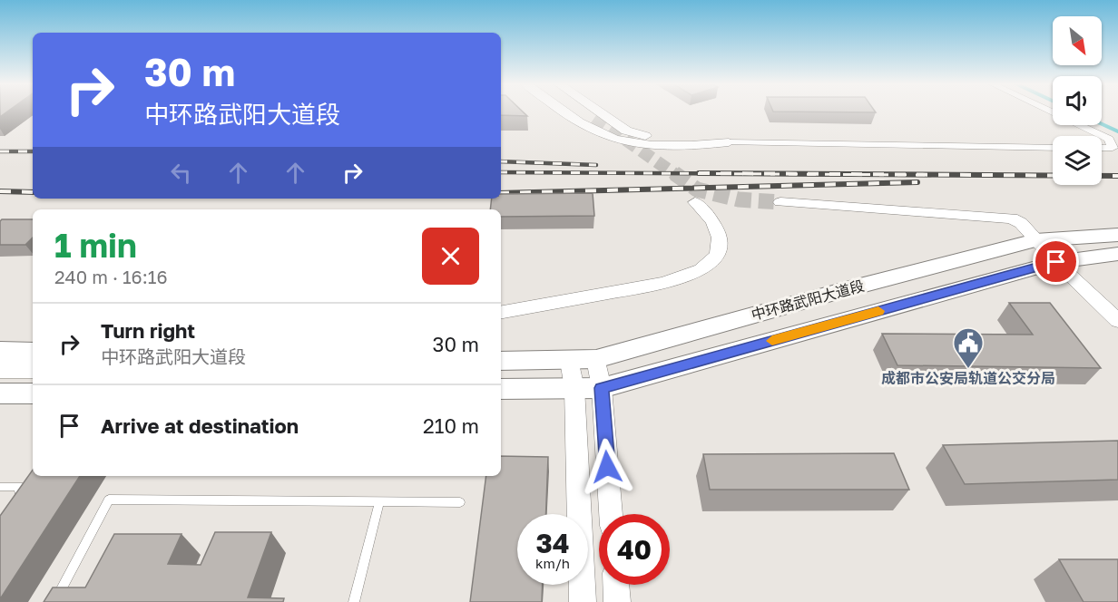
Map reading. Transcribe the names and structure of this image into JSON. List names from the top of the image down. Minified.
{"streets":{"main road":["中环路武阳大道段"]},"places":{"public building":["成都市公安局轨道公交分局"]},"north":"bottom right","page":{"turn":["30 m","中环路武阳大道段"],"heading":["1 min","240 m · 16:16"],"list":[{"name":"Turn right","note":"中环路武阳大道段","value":"30 m"},{"name":"Arrive at destination","value":"210 m"}],"speed":"34 km/h","limit":"40"}}
